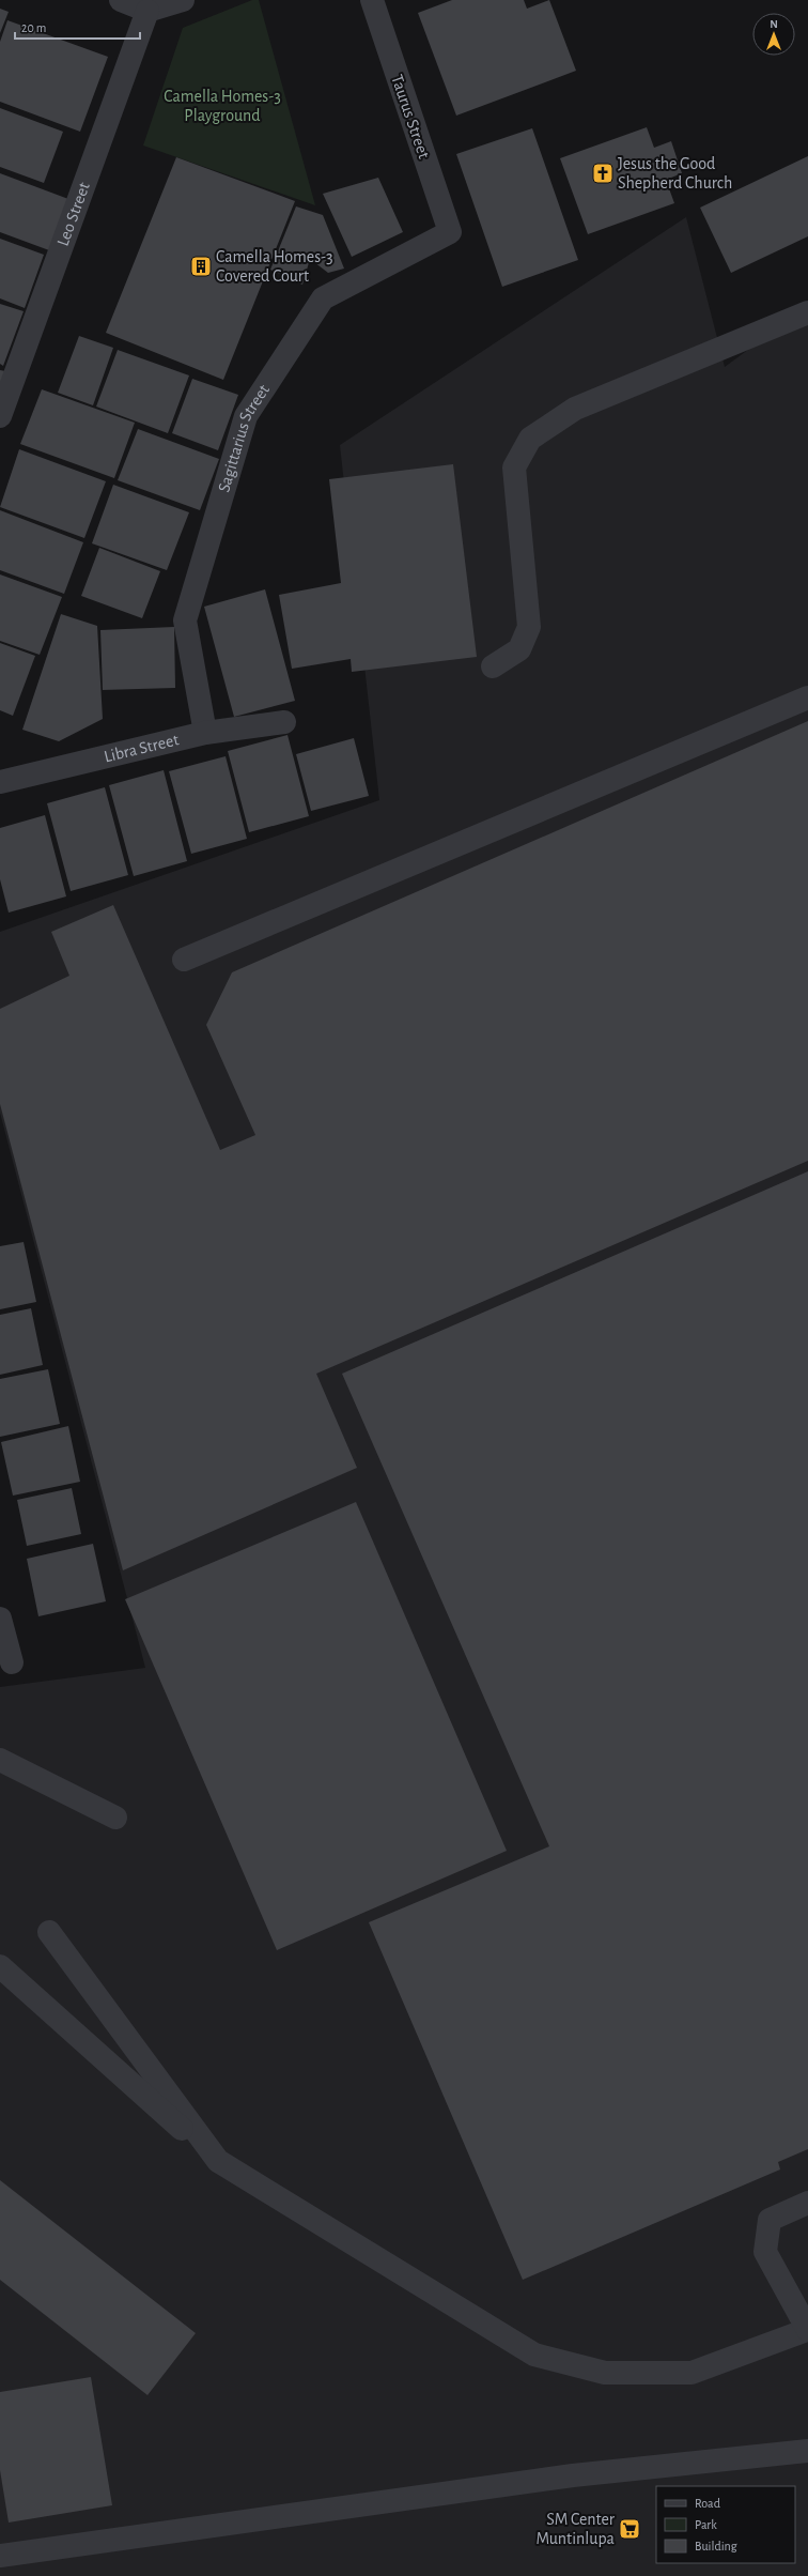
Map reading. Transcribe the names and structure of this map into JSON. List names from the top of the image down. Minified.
{"streets":{"street":["Taurus Street","Leo Street","Sagittarius Street","Libra Street"]},"crossings":[["Taurus Street","Sagittarius Street"],["Sagittarius Street","Libra Street"]],"parks":["Camella Homes-3 Playground"],"places":{"church":["Jesus the Good Shepherd Church"],"building":["Camella Homes-3 Covered Court"],"supermarket":["SM Center Muntinlupa"]},"legend":["Road","Park","Building"],"scale_bar":"20 m","north":"top"}
